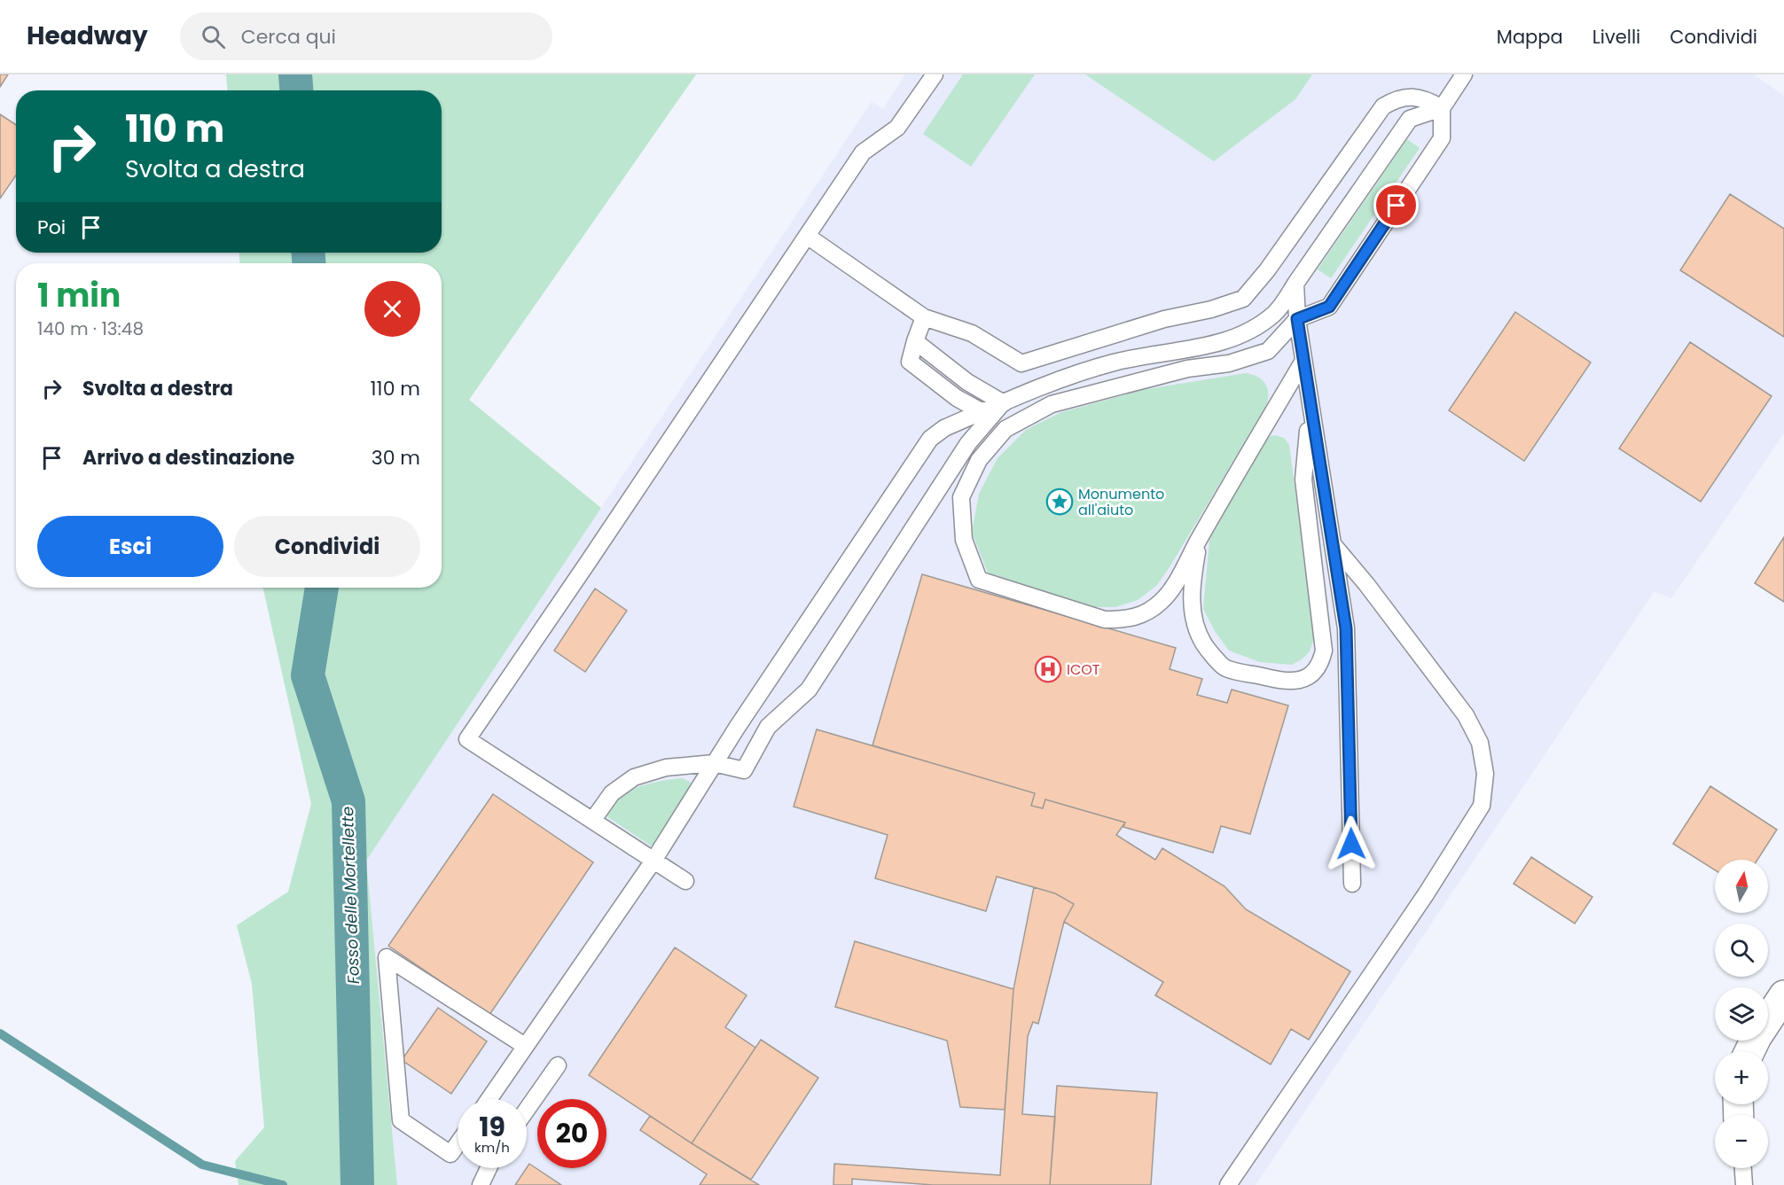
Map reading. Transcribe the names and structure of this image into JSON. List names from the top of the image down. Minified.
{"water":["Fosso delle Mortellette"],"places":{"place":["Monumento all'aiuto"],"hospital":["ICOT"]},"north":"top","page":{"header":"Headway","search":"Cerca qui","nav":["Mappa","Livelli","Condividi"],"turn":["110 m","Svolta a destra"],"then":"Poi","heading":["1 min","140 m · 13:48"],"list":[{"name":"Svolta a destra","value":"110 m"},{"name":"Arrivo a destinazione","value":"30 m"}],"buttons":["Esci","Condividi"],"map_buttons":["+","−"],"speed":"19 km/h","limit":"20"}}
